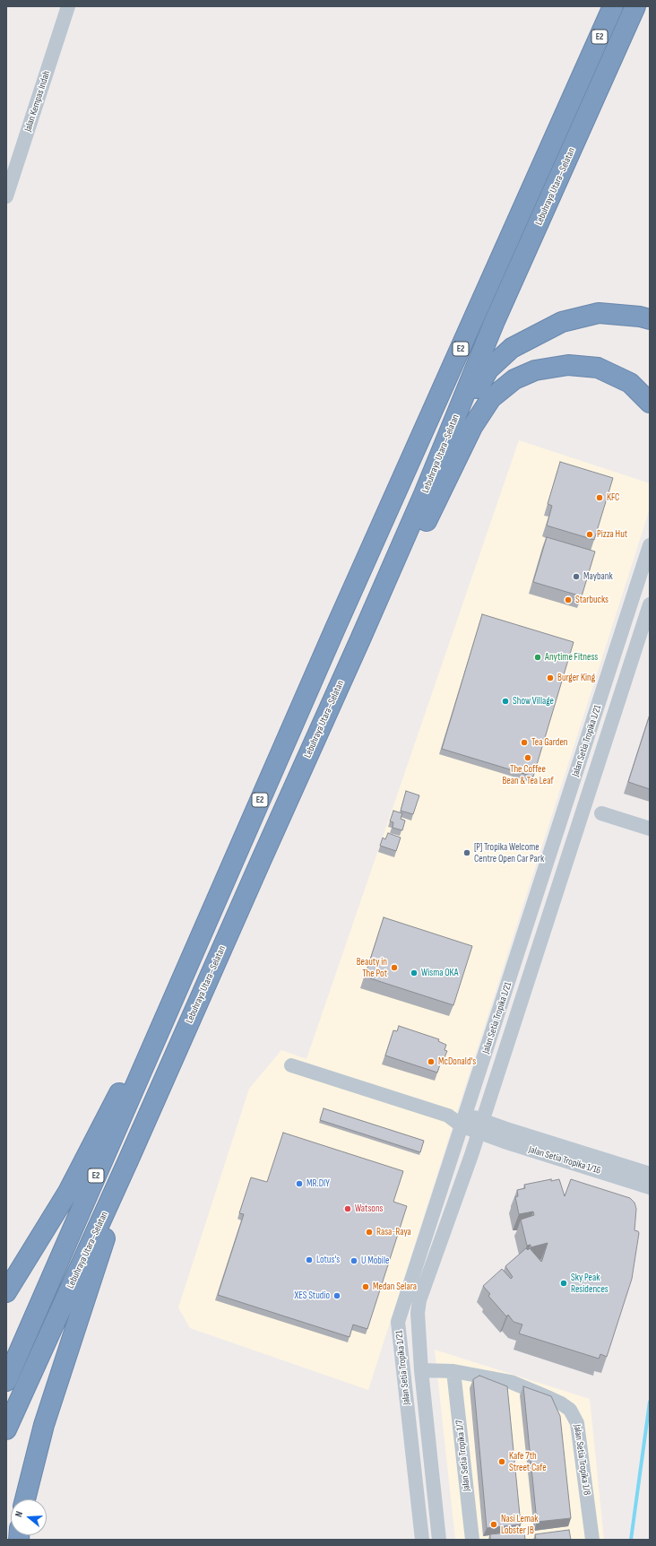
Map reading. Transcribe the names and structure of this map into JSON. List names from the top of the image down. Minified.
{"streets":{"highway":["E2","Lebuhraya Utara–Selatan"],"street":["Jalan Kempas Indah","Jalan Setia Tropika 1/21","Jalan Setia Tropika 1/16","Jalan Setia Tropika 1/7","Jalan Setia Tropika 1/8"]},"crossings":[["Jalan Setia Tropika 1/21","Jalan Setia Tropika 1/16"],["Jalan Setia Tropika 1/21","Jalan Setia Tropika 1/8"],["Jalan Setia Tropika 1/7","Jalan Setia Tropika 1/8"]],"places":["KFC","Pizza Hut","Maybank","Starbucks","Anytime Fitness","Burger King","Show Village","Tea Garden","The Coffee Bean & Tea Leaf","[P] Tropika Welcome Centre Open Car Park","Beauty in The Pot","Wisma OKA","McDonald's","MR.DIY","Watsons","Rasa-Raya","Lotus's","U Mobile","Sky Peak Residences","Medan Selara","XES Studio","Kafe 7th Street Cafe","Nasi Lemak Lobster JB"],"north":"left"}
